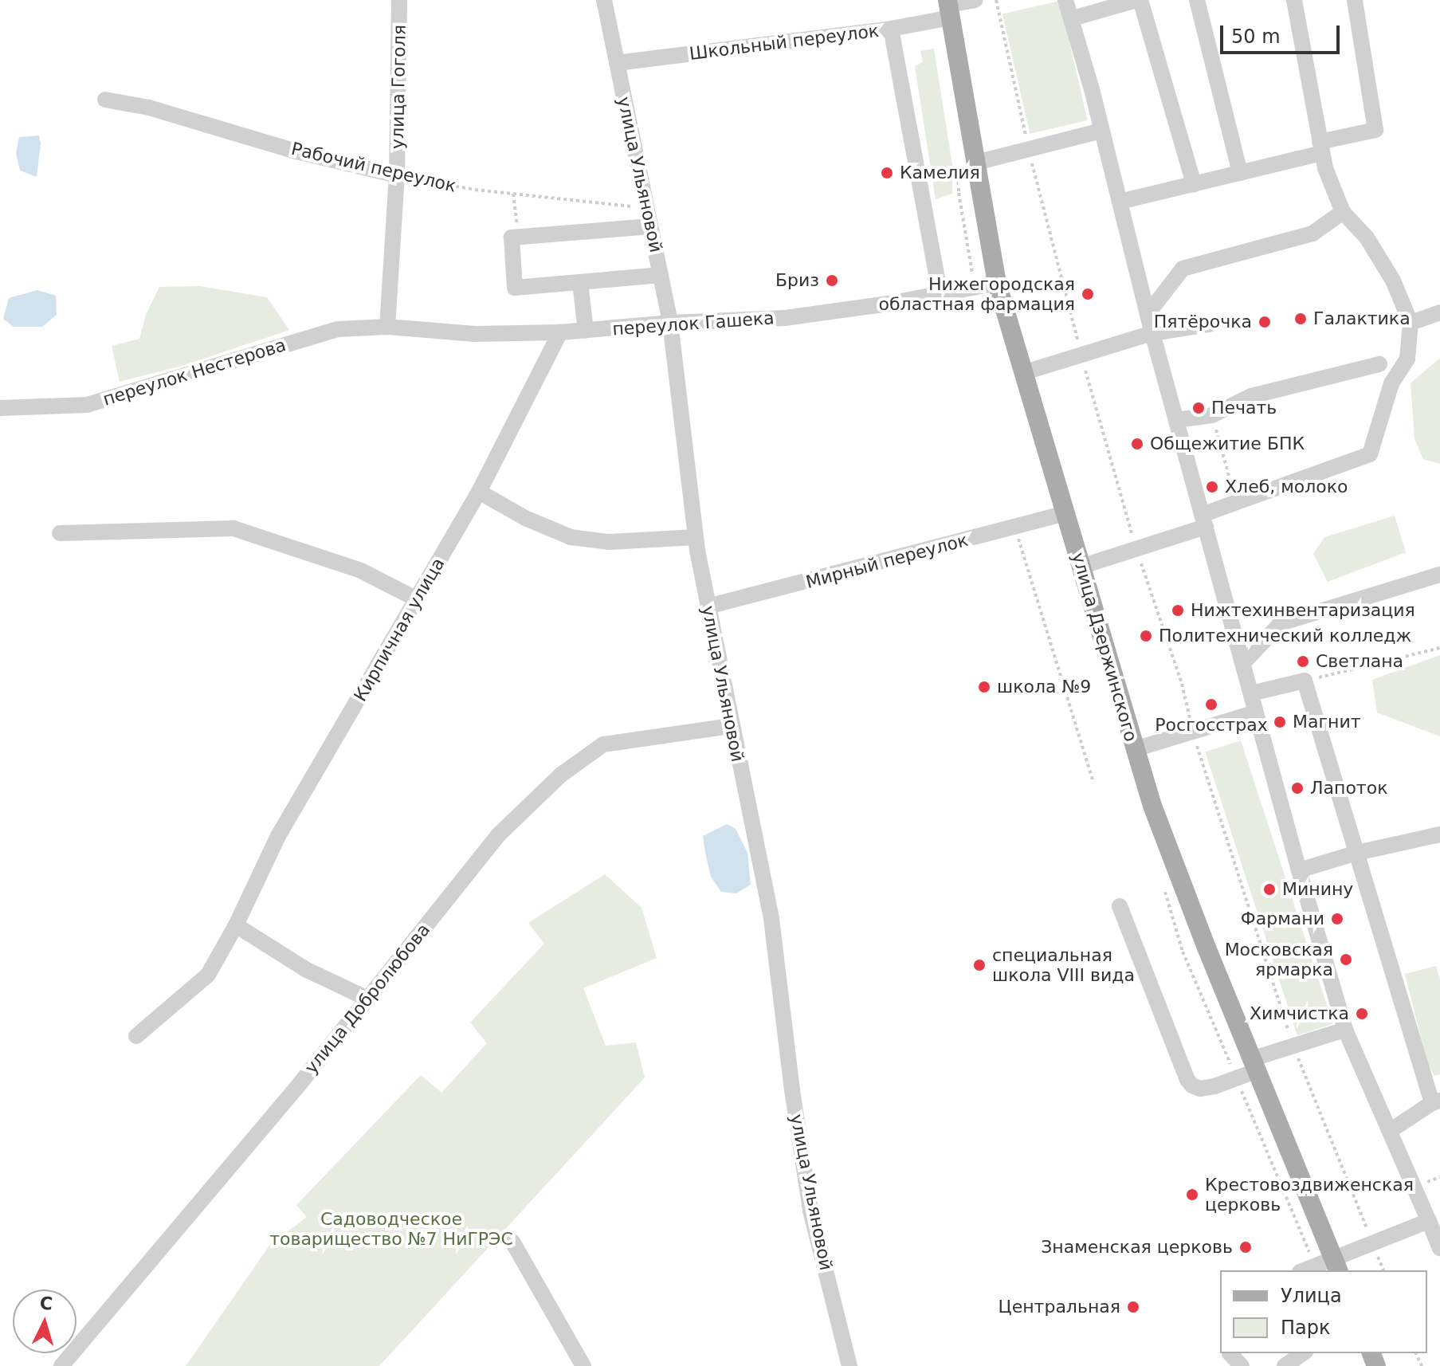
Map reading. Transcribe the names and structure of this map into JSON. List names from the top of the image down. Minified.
{"streets":{"main road":["улица Дзержинского"],"street":["Школьный переулок","улица Гоголя","Рабочий переулок","улица Ульяновой","переулок Гашека","переулок Нестерова","Мирный переулок","Кирпичная улица","улица Добролюбова"]},"crossings":[["Школьный переулок","улица Ульяновой"],["Школьный переулок","улица Дзержинского"],["улица Гоголя","Рабочий переулок"],["улица Гоголя","переулок Гашека"],["улица Гоголя","переулок Нестерова"],["Рабочий переулок","улица Ульяновой"],["улица Ульяновой","переулок Гашека"],["улица Ульяновой","Мирный переулок"],["улица Ульяновой","улица Добролюбова"],["переулок Гашека","переулок Нестерова"],["переулок Гашека","Кирпичная улица"],["переулок Гашека","улица Дзержинского"],["Мирный переулок","улица Дзержинского"]],"parks":["Садоводческое товарищество №7 НиГРЭС"],"places":["Камелия","Бриз","Нижегородская областная фармация","Галактика","Пятёрочка","Печать","Общежитие БПК","Хлеб, молоко","Нижтехинвентаризация","Политехнический колледж","Светлана","школа №9","Росгосстрах","Магнит","Лапоток","Минину","Фармани","Московская ярмарка","специальная школа VIII вида","Химчистка","Крестовоздвиженская церковь","Знаменская церковь","Центральная"],"legend":["Улица","Парк"],"scale_bar":"50 m","north":"top"}
